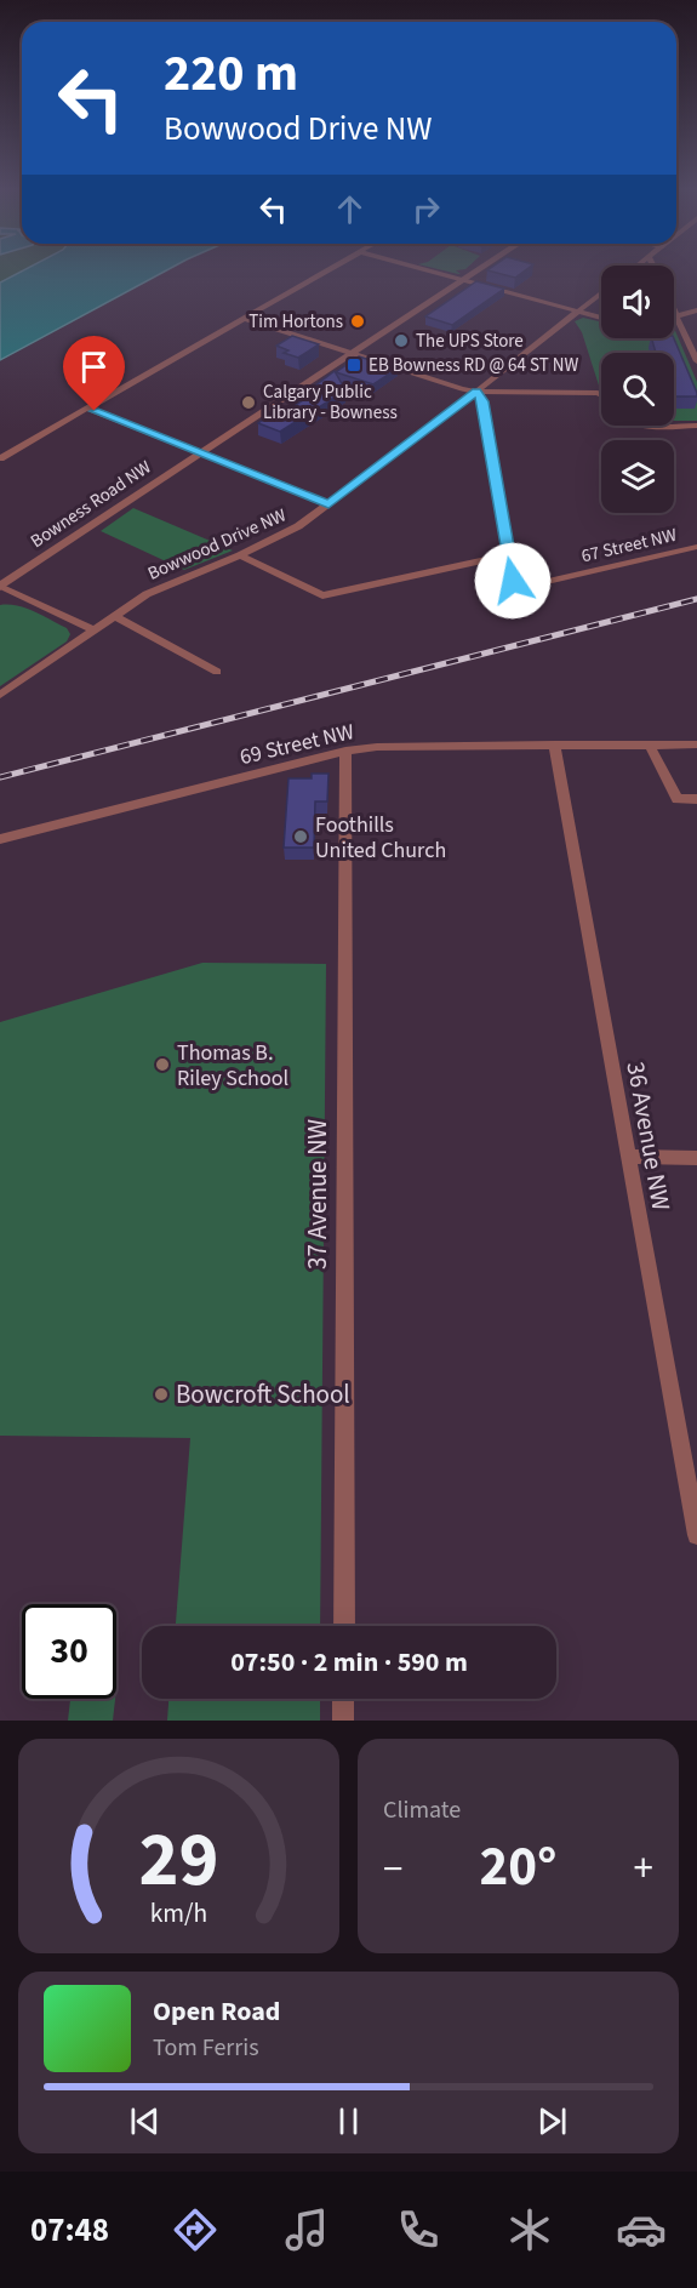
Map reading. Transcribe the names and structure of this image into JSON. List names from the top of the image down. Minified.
{"streets":{"street":["Bowness Road NW","Bowwood Drive NW","67 Street NW","69 Street NW","36 Avenue NW","37 Avenue NW"]},"crossings":[["69 Street NW","36 Avenue NW"],["69 Street NW","37 Avenue NW"]],"places":{"other":["Tim Hortons","The UPS Store","Calgary Public Library - Bowness","Foothills United Church","Thomas B. Riley School","Bowcroft School"],"transit":["EB Bowness RD @ 64 ST NW"]},"page":{"turn":["220 m","Bowwood Drive NW"],"limit":"30","trip":"07:50 · 2 min · 590 m","tile":"Climate","heat":["−","20°","+"],"song":["Open Road","Tom Ferris"],"tabs":"07:48","gauge":["29","km/h"]}}
